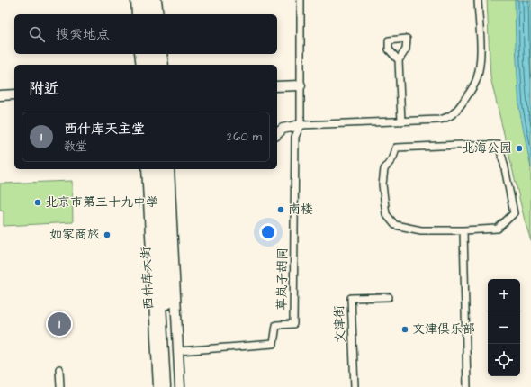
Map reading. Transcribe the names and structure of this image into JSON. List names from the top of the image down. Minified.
{"streets":{"street":["西什库大街","草岚子胡同","文津街"]},"places":["北海公园","北京市第三十九中学","南楼","如家商旅","文津俱乐部"],"page":{"search":"搜索地点","heading":"附近","list":[{"mark":"1","name":"西什库天主堂","note":"教堂","value":"260 m"}],"map_buttons":["+","−"],"pins":"1"}}
